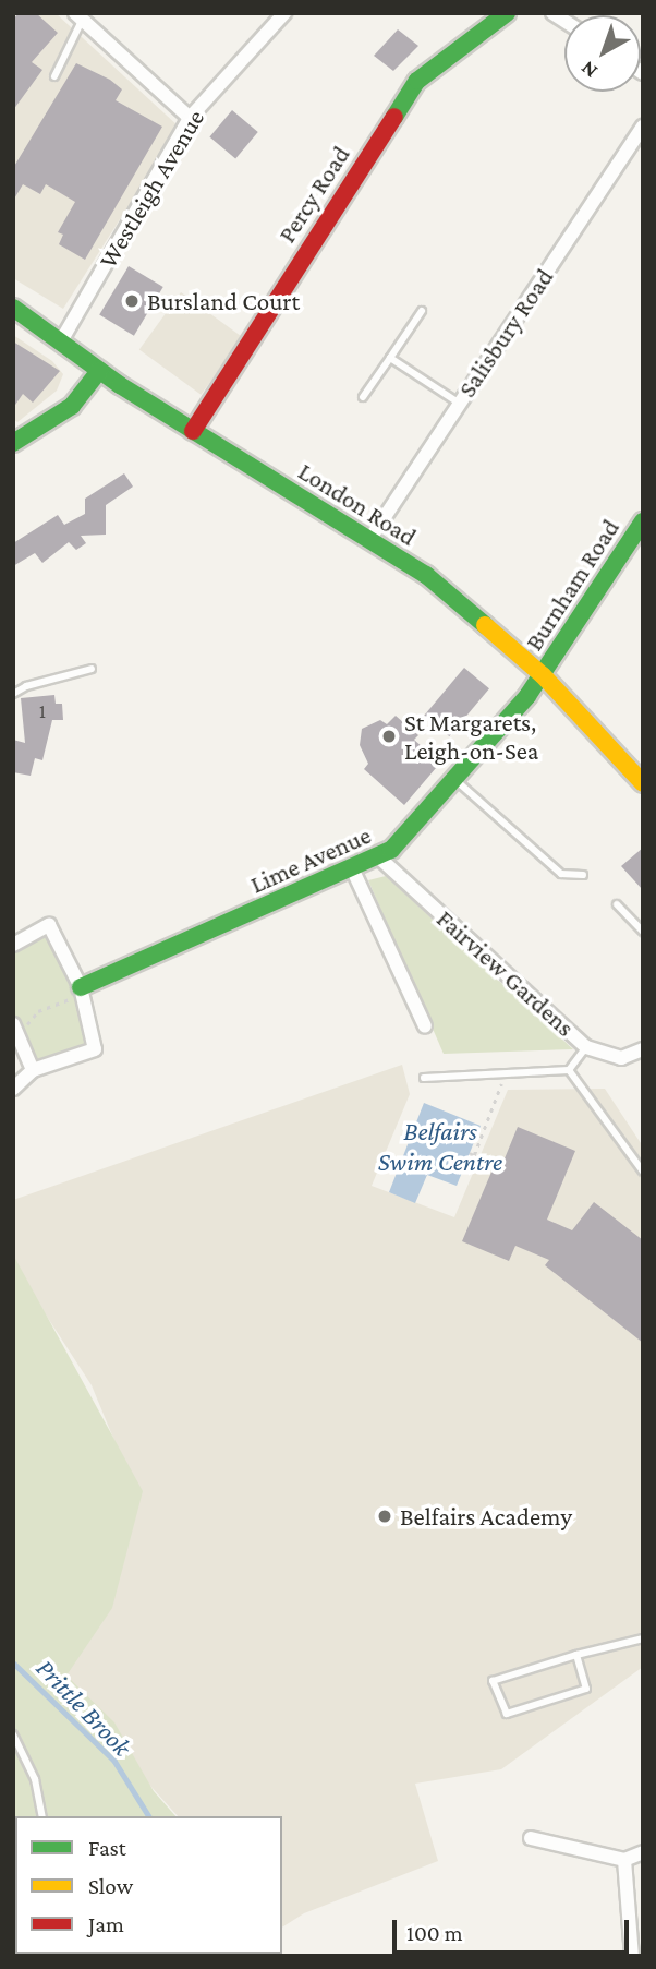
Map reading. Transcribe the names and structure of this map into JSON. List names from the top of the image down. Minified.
{"streets":{"street":["Westleigh Avenue","Percy Road","Salisbury Road","London Road","Burnham Road","Lime Avenue","Fairview Gardens"]},"crossings":[["Westleigh Avenue","London Road"],["Percy Road","London Road"],["Salisbury Road","London Road"],["London Road","Burnham Road"],["London Road","Lime Avenue"],["Burnham Road","Lime Avenue"],["Lime Avenue","Fairview Gardens"]],"water":["Belfairs Swim Centre","Prittle Brook"],"places":["Bursland Court","St Margarets, Leigh-on-Sea","Belfairs Academy"],"house_numbers":["1"],"legend":["Fast","Slow","Jam"],"scale_bar":"100 m","north":"bottom left"}
